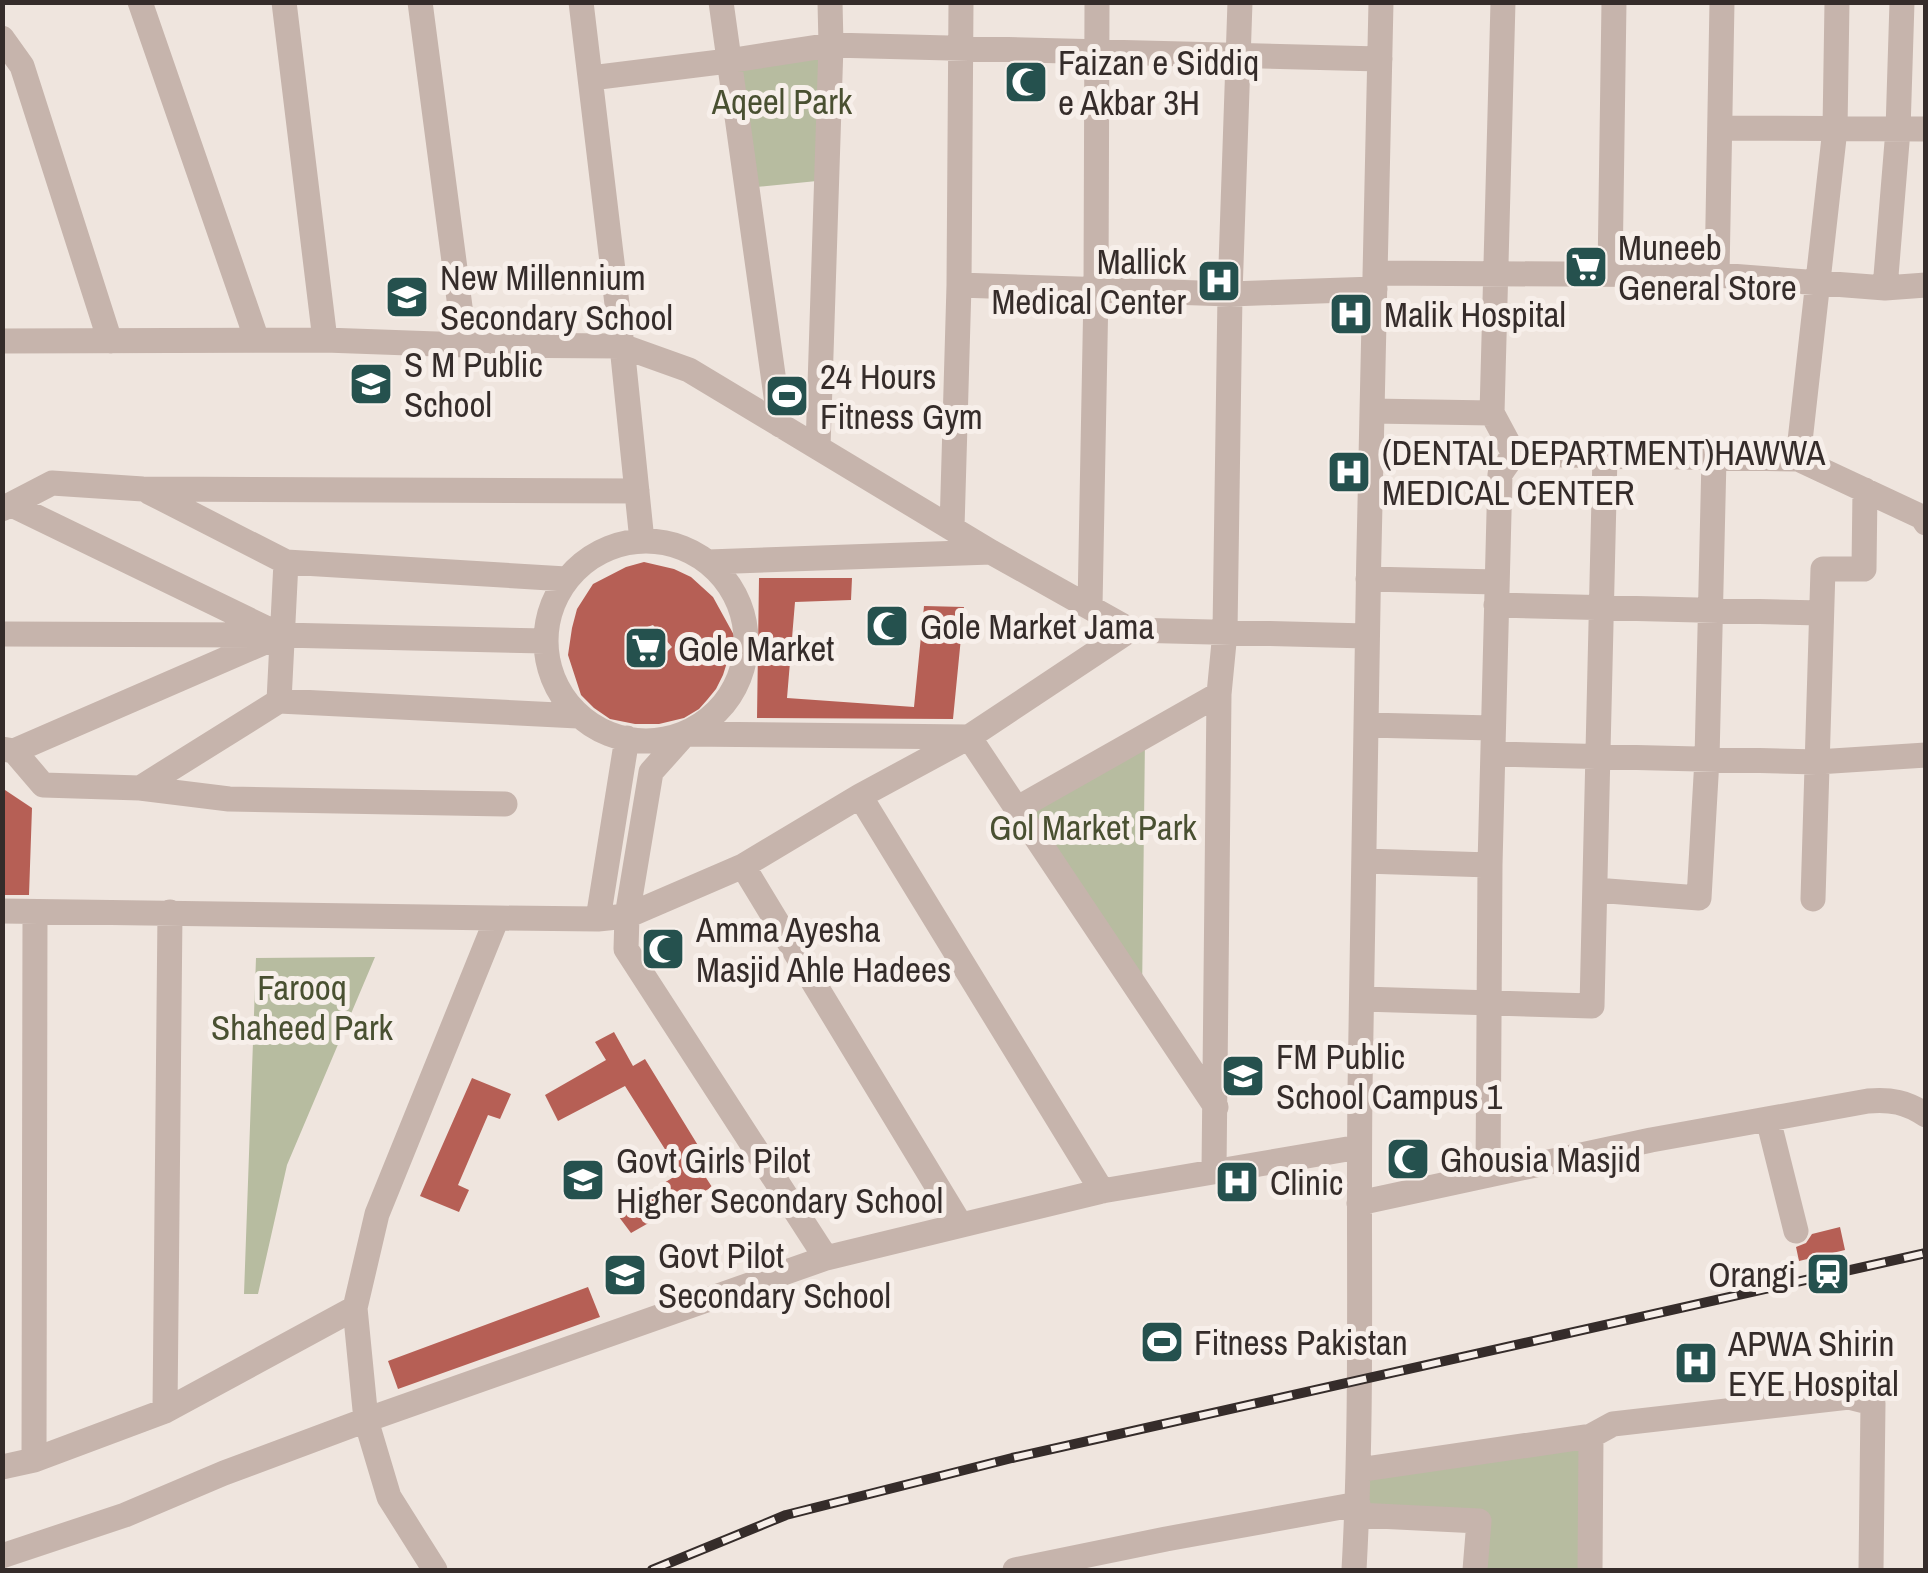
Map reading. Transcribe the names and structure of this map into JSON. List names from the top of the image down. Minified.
{"parks":["Aqeel Park","Gol Market Park","Farooq Shaheed Park"],"places":{"mosque":["Faizan e Siddiq e Akbar 3H","Gole Market Jama","Amma Ayesha Masjid Ahle Hadees","Ghousia Masjid"],"supermarket":["Muneeb General Store","Gole Market"],"hospital":["Mallick Medical Center","Malik Hospital","(DENTAL DEPARTMENT)HAWWA MEDICAL CENTER","Clinic","APWA Shirin EYE Hospital"],"school or university":["New Millennium Secondary School","S M Public School","FM Public School Campus 1","Govt Girls Pilot Higher Secondary School","Govt Pilot Secondary School"],"sports":["24 Hours Fitness Gym","Fitness Pakistan"],"station":["Orangi"]}}
